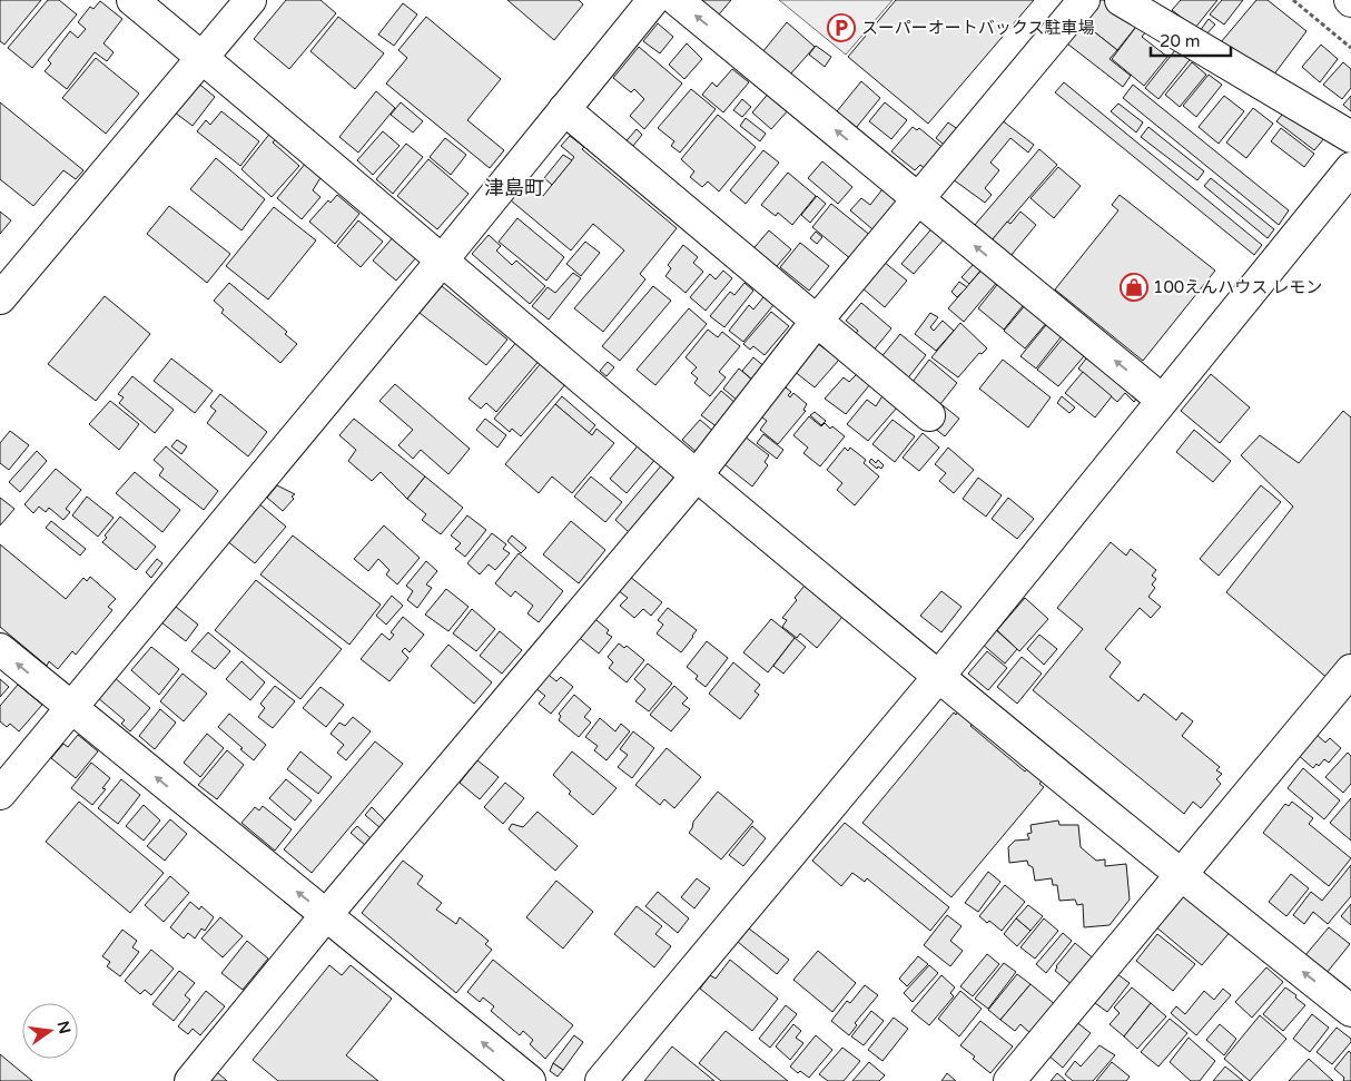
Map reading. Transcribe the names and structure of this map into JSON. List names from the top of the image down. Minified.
{"districts":["津島町"],"places":{"parking":["スーパーオートバックス駐車場"],"shop":["100えんハウス レモン"]},"scale_bar":"20 m","north":"right"}
